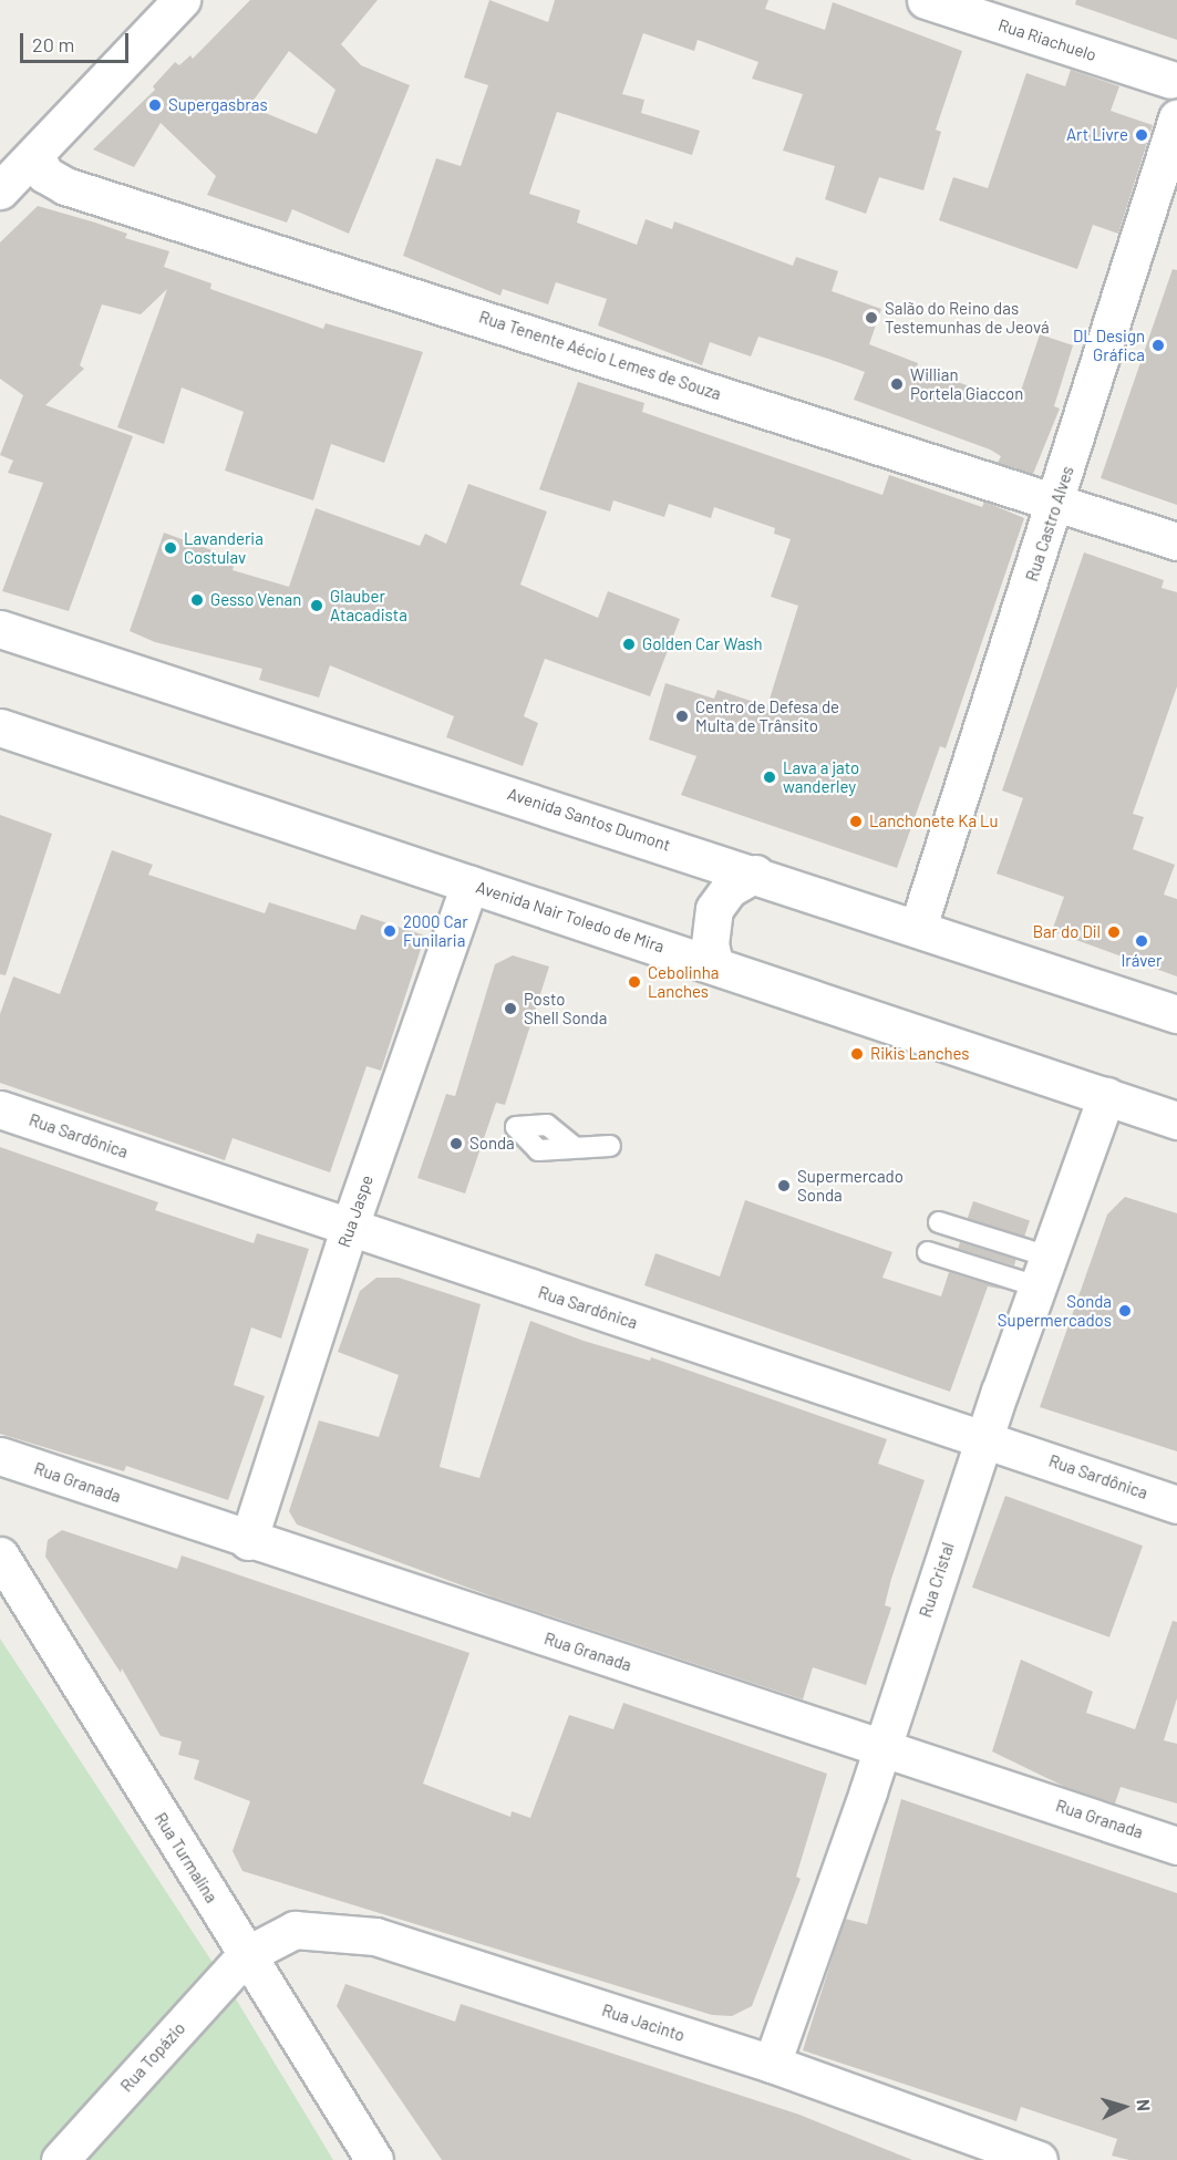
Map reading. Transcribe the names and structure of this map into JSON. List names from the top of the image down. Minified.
{"streets":{"street":["Rua Riachuelo","Rua Tenente Aécio Lemes de Souza","Rua Castro Alves","Avenida Santos Dumont","Avenida Nair Toledo de Mira","Rua Sardônica","Rua Jaspe","Rua Granada","Rua Cristal","Rua Turmalina","Rua Jacinto","Rua Topázio"]},"crossings":[["Rua Tenente Aécio Lemes de Souza","Rua Castro Alves"],["Rua Castro Alves","Avenida Santos Dumont"],["Avenida Nair Toledo de Mira","Rua Jaspe"],["Avenida Nair Toledo de Mira","Rua Cristal"],["Rua Sardônica","Rua Jaspe"],["Rua Sardônica","Rua Cristal"],["Rua Jaspe","Rua Granada"],["Rua Granada","Rua Cristal"],["Rua Cristal","Rua Jacinto"],["Rua Turmalina","Rua Jacinto"],["Rua Turmalina","Rua Topázio"],["Rua Jacinto","Rua Topázio"]],"places":["Supergasbras","Art Livre","Salão do Reino das Testemunhas de Jeová","DL Design Gráfica","Willian Portela Giaccon","Lavanderia Costulav","Gesso Venan","Glauber Atacadista","Golden Car Wash","Centro de Defesa de Multa de Trânsito","Lava a jato wanderley","Lanchonete Ka Lu","2000 Car Funilaria","Bar do Dil","Iráver","Cebolinha Lanches","Posto Shell Sonda","Rikis Lanches","Sonda","Supermercado Sonda","Sonda Supermercados"],"scale_bar":"20 m","north":"right"}
